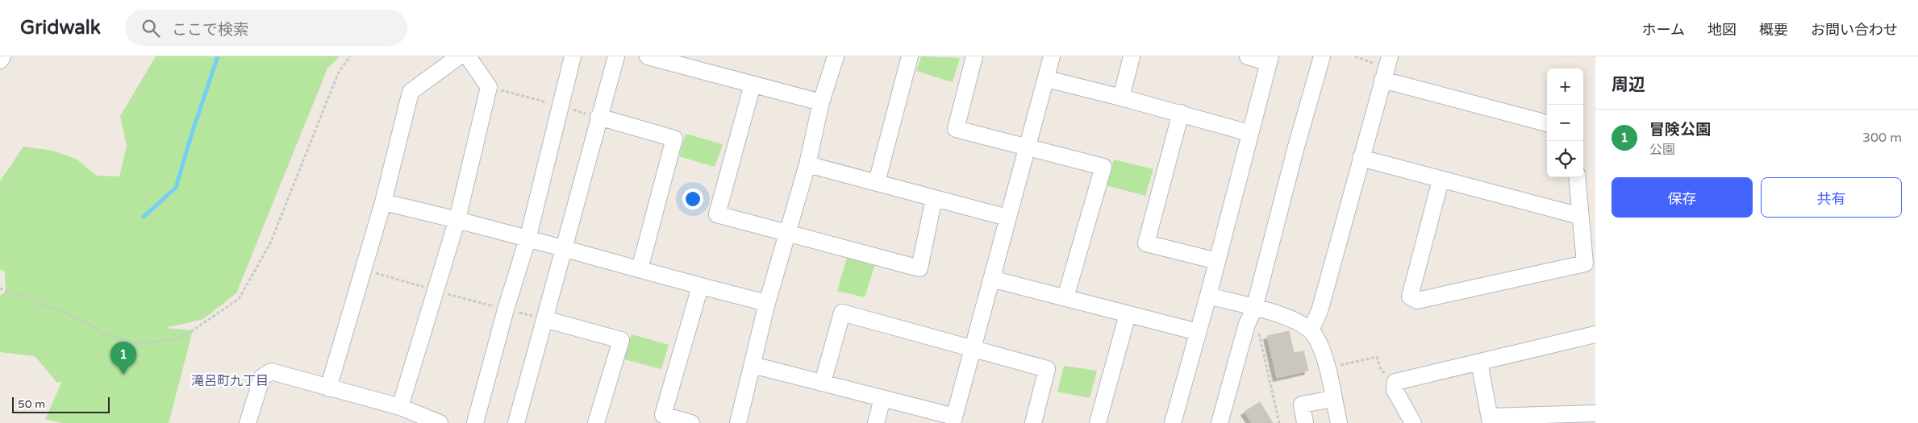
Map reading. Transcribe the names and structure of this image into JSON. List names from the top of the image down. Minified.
{"districts":["滝呂町九丁目"],"scale_bar":"50 m","page":{"header":"Gridwalk","search":"ここで検索","nav":["ホーム","地図","概要","お問い合わせ"],"heading":"周辺","map_buttons":["+","−"],"list":[{"mark":"1","name":"冒険公園","note":"公園","value":"300 m"}],"buttons":["保存","共有"],"pins":"1","scale":"50 m"}}
